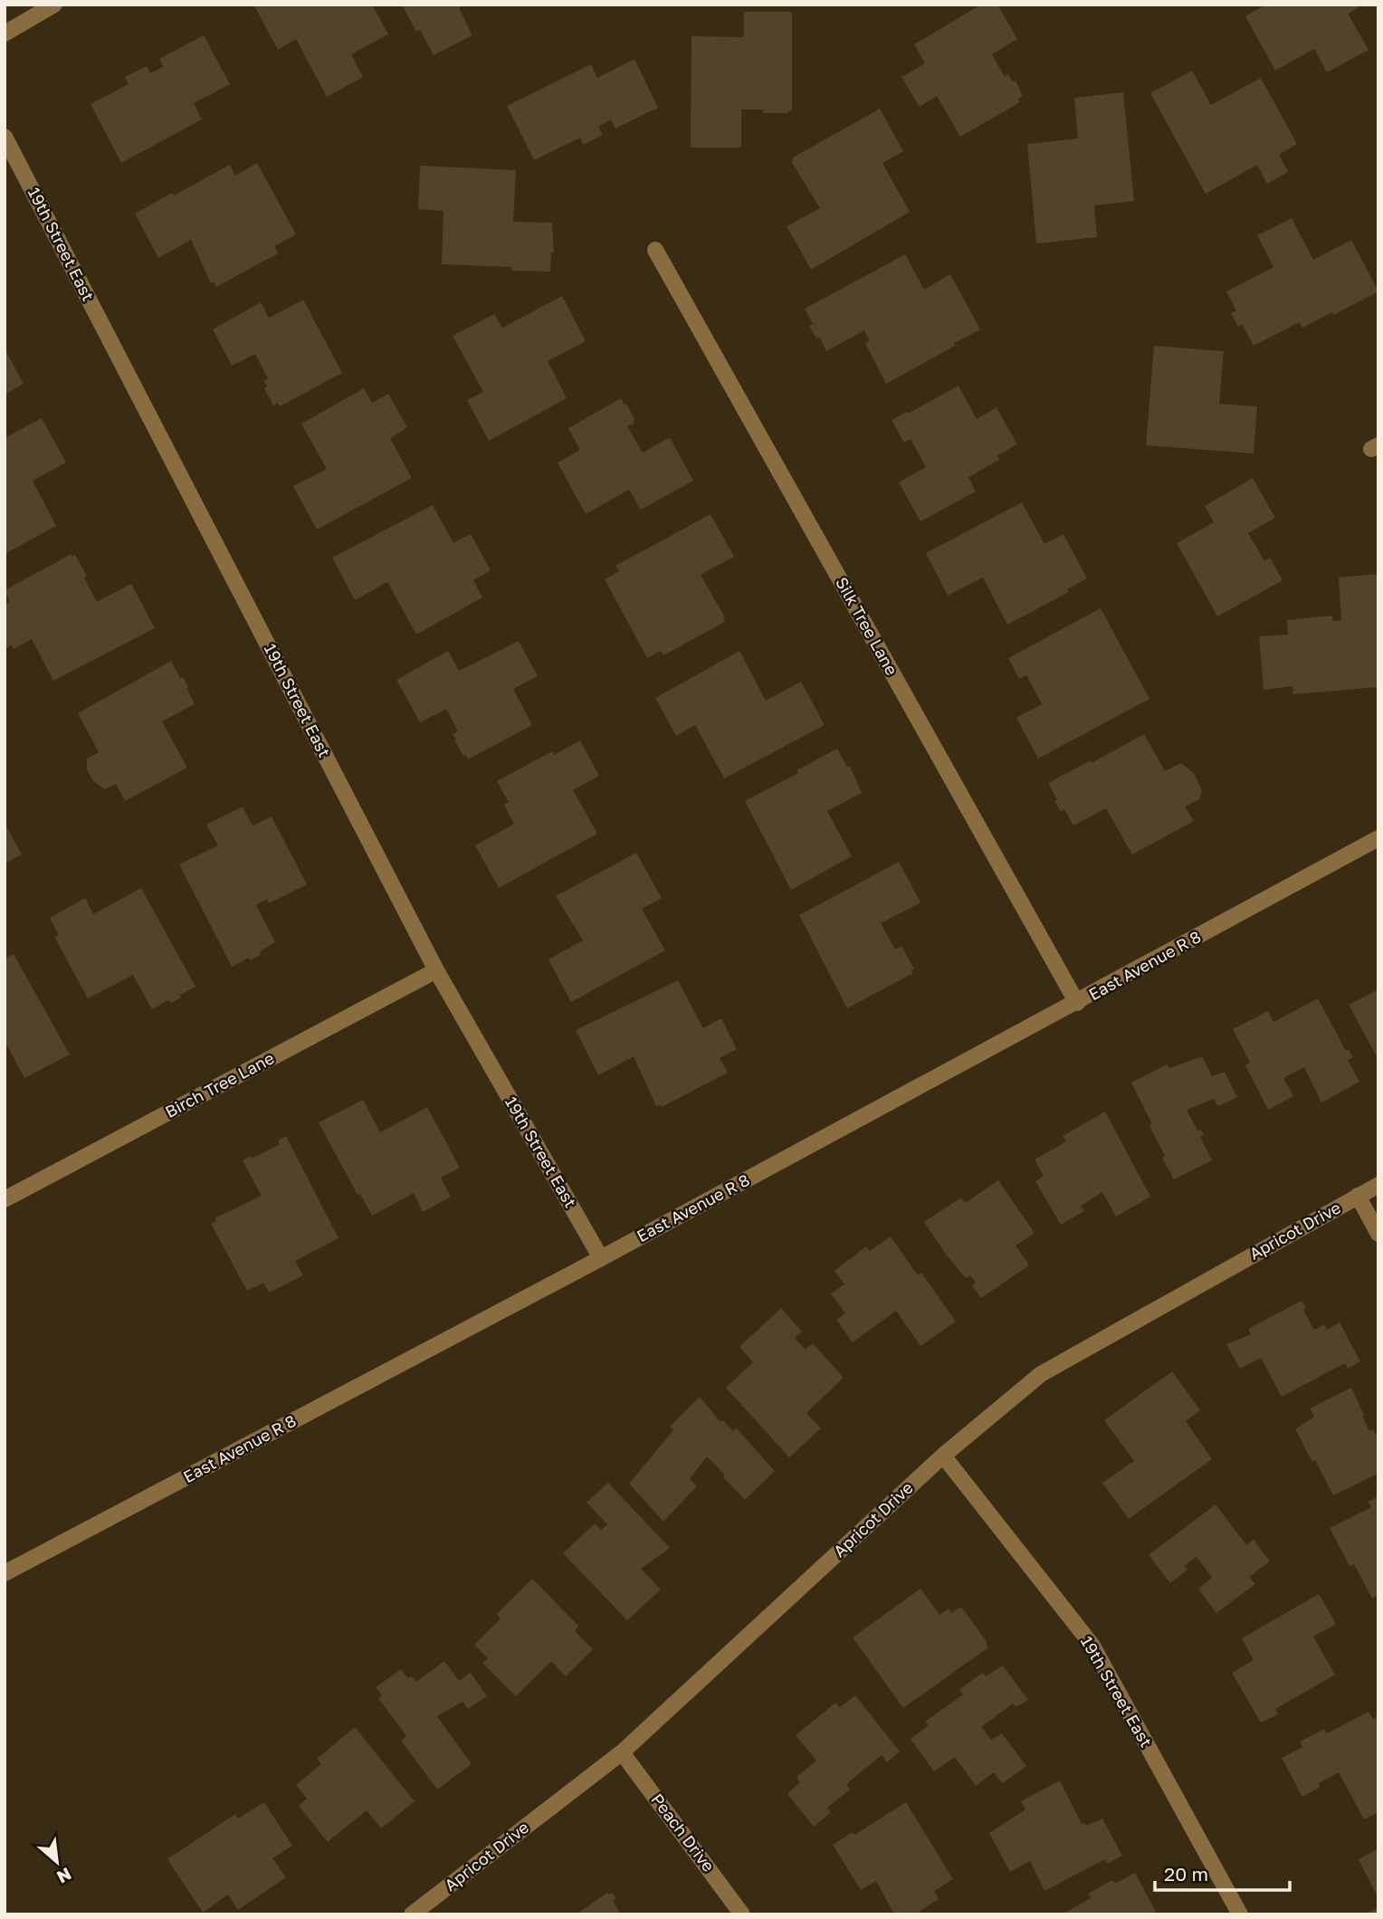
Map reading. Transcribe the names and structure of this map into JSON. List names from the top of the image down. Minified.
{"streets":{"street":["19th Street East","Silk Tree Lane","East Avenue R 8","Birch Tree Lane","Apricot Drive","Peach Drive"]},"crossings":[["19th Street East","East Avenue R 8"],["19th Street East","Birch Tree Lane"],["19th Street East","Apricot Drive"],["Silk Tree Lane","East Avenue R 8"],["Apricot Drive","Peach Drive"]],"scale_bar":"20 m","north":"bottom right"}
